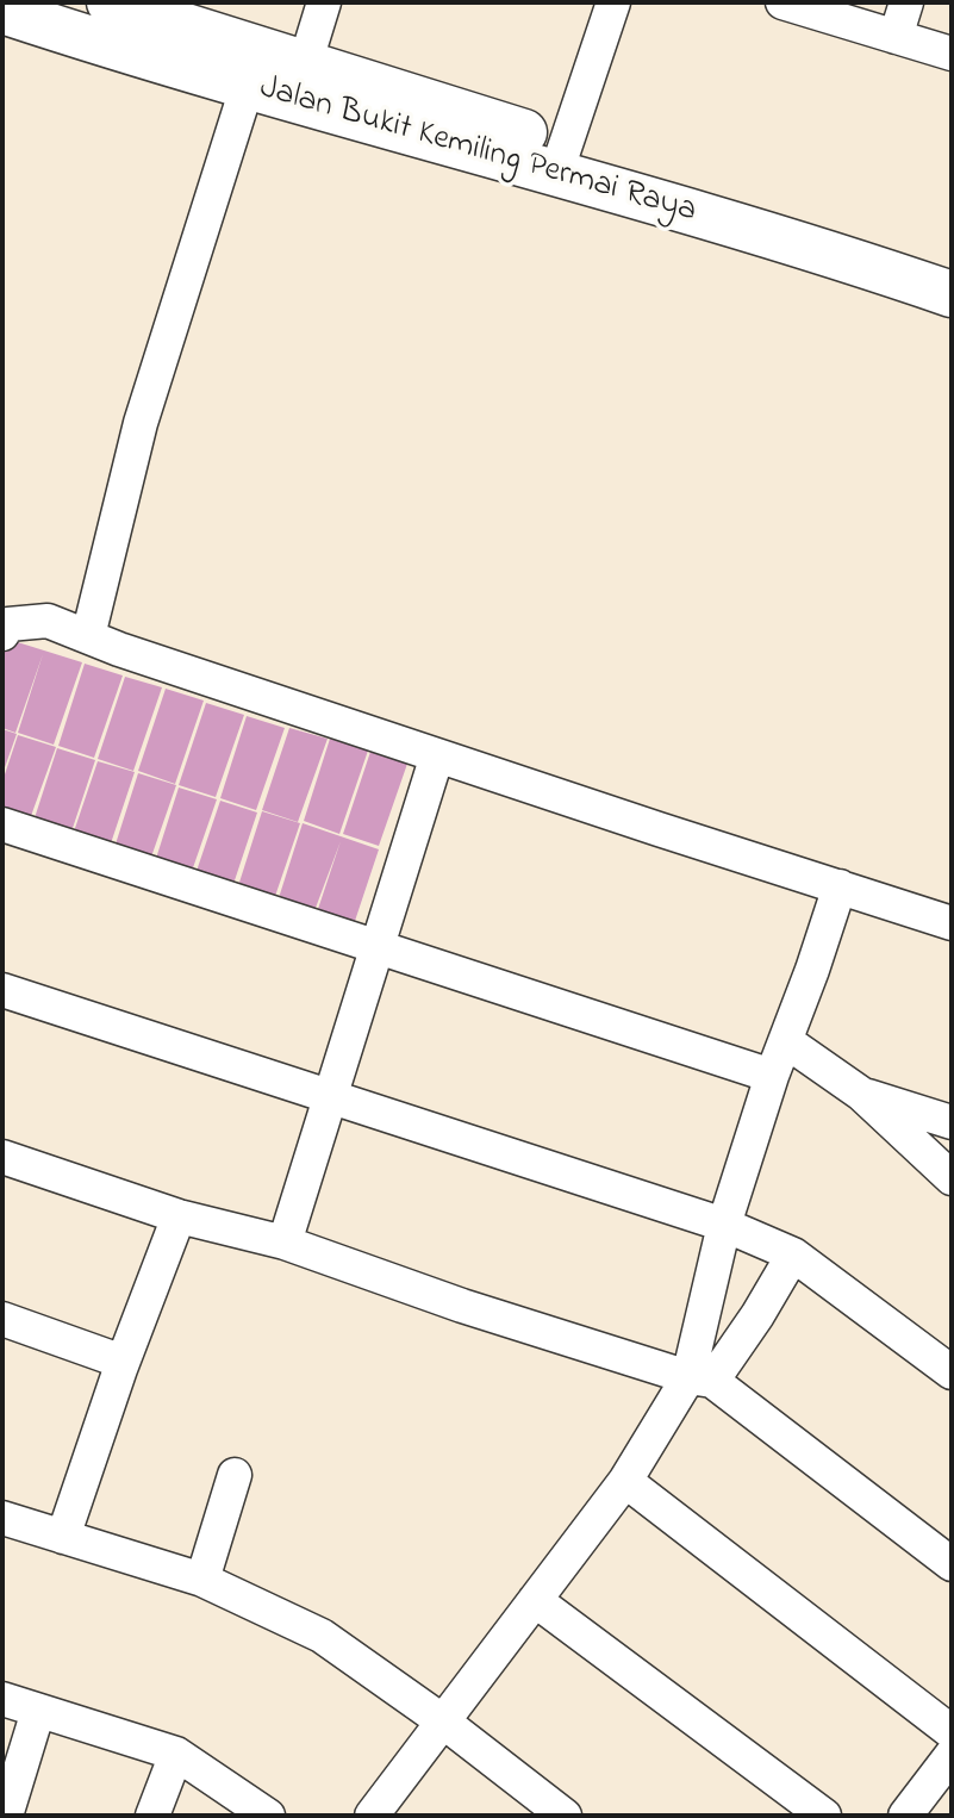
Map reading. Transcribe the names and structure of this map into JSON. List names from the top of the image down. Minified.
{"streets":{"street":["Jalan Bukit Kemiling Permai Raya"]}}
